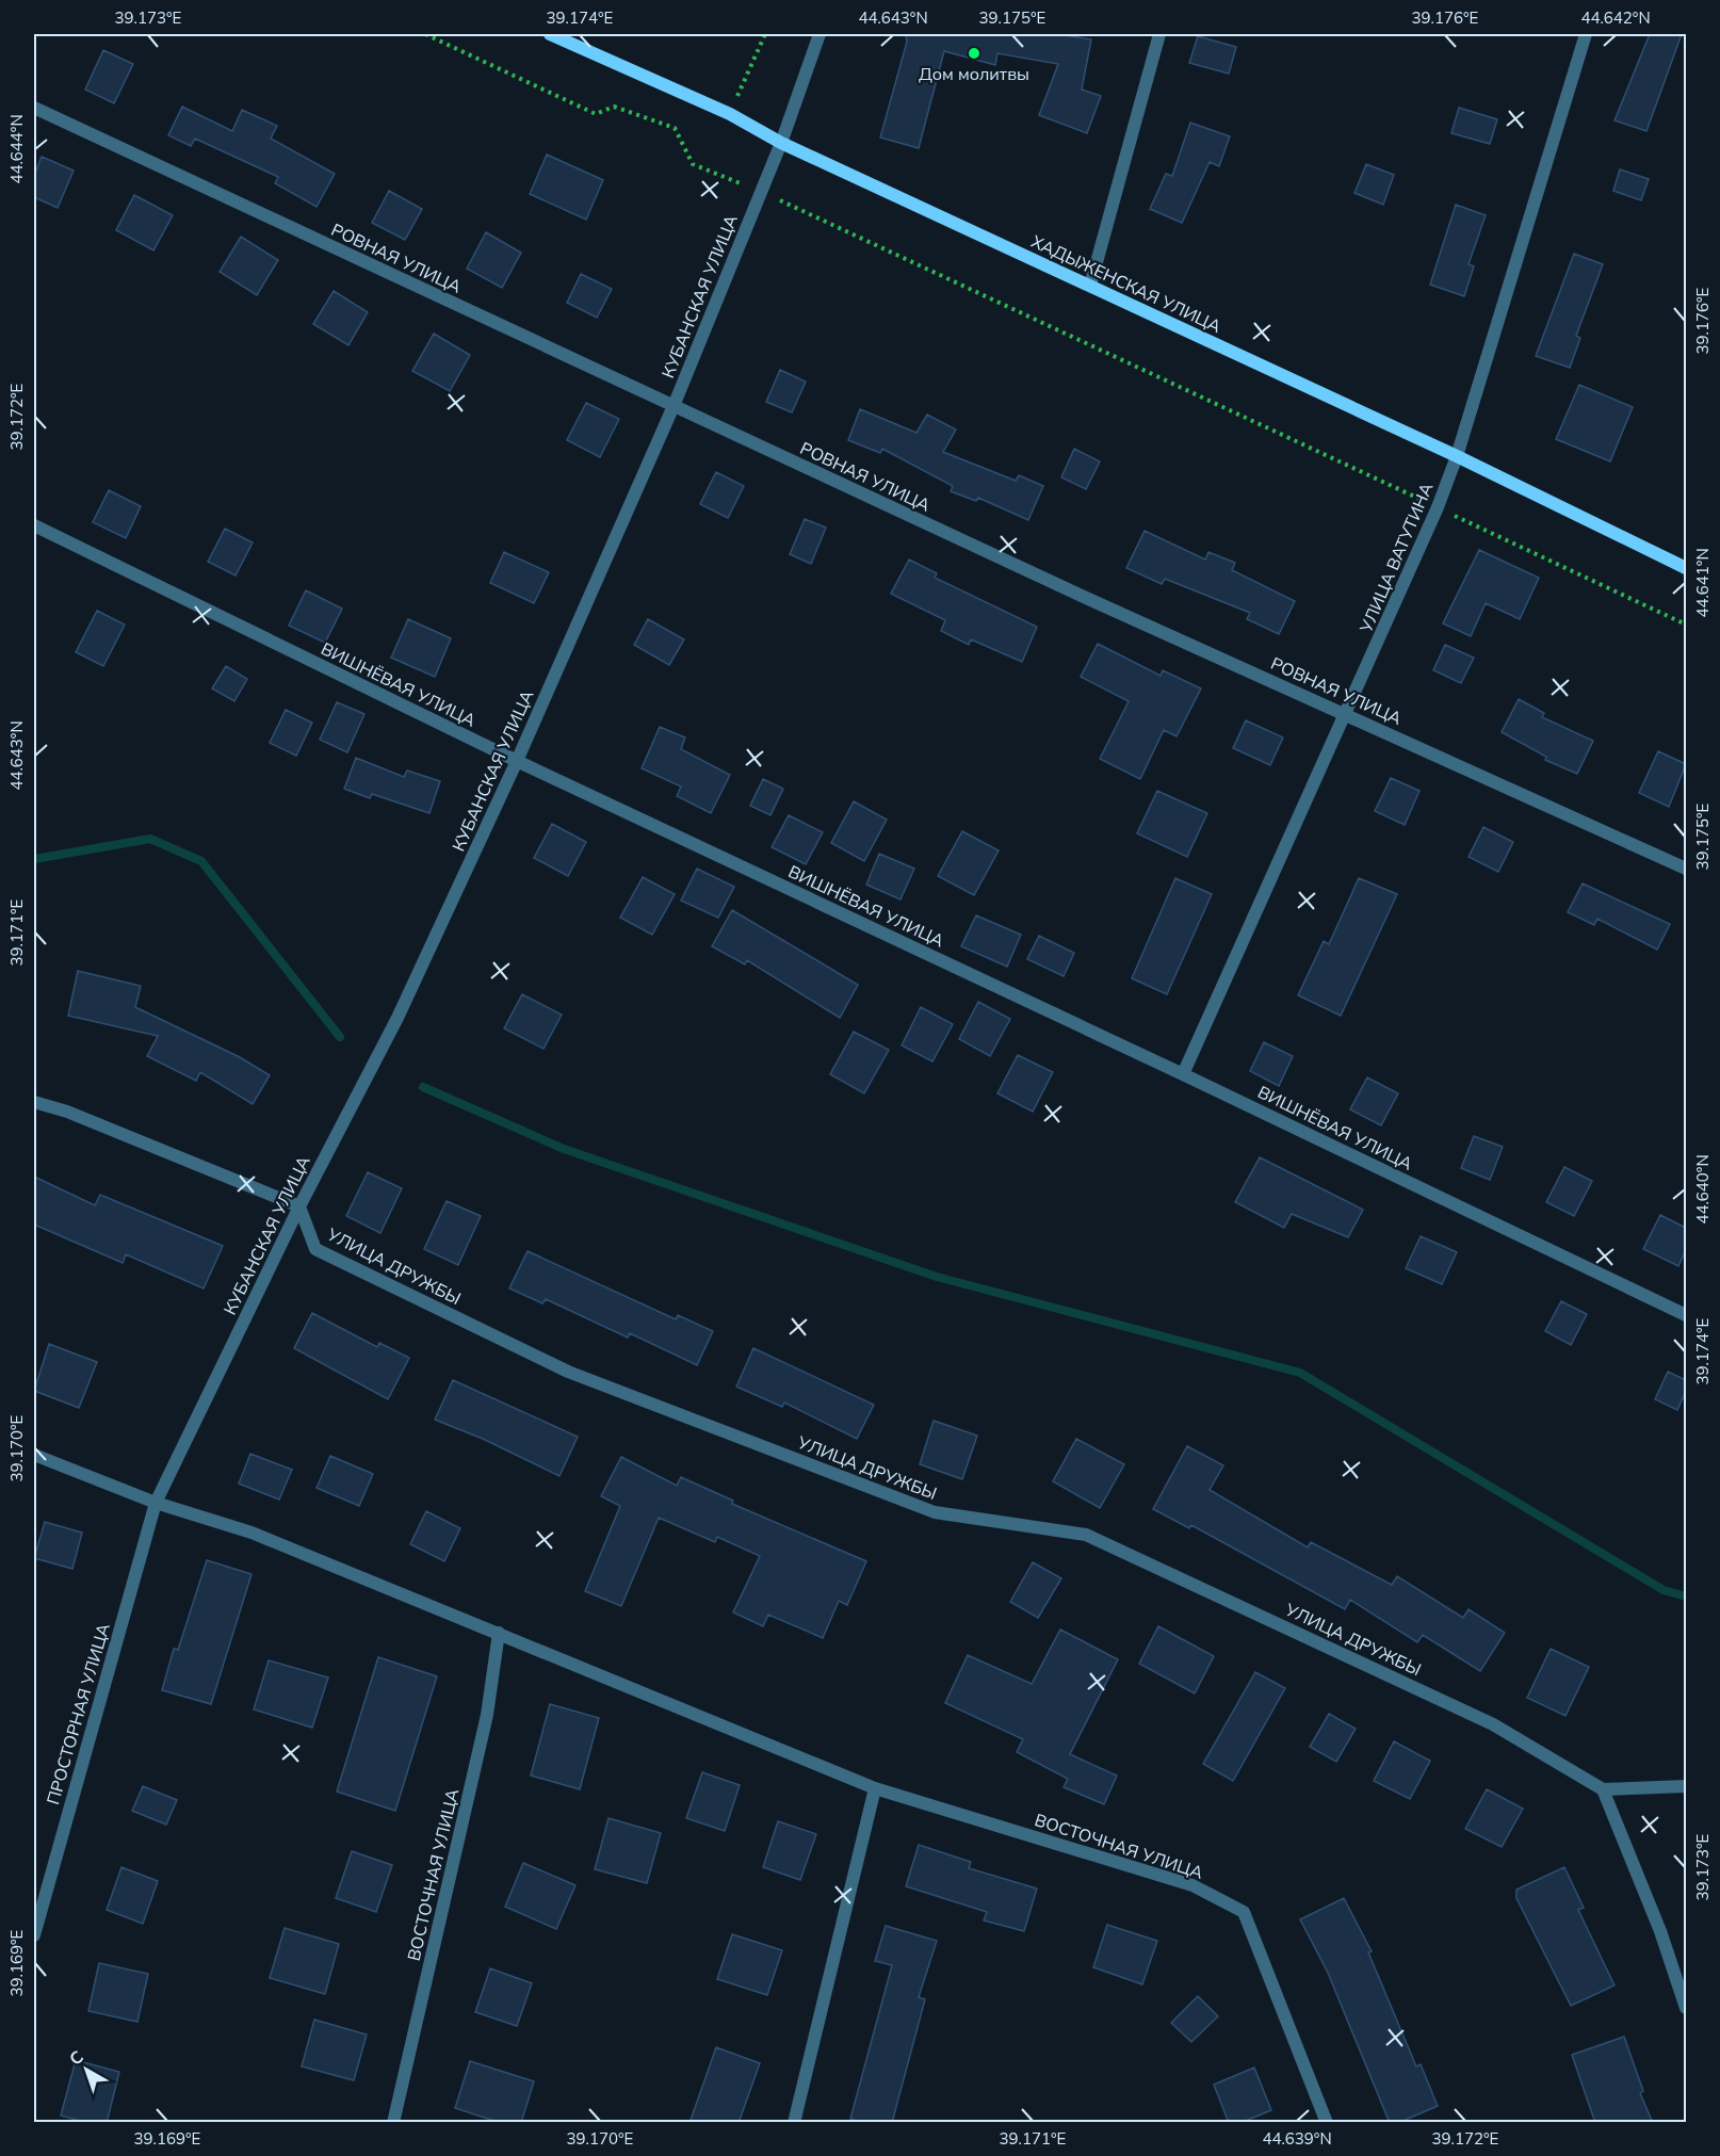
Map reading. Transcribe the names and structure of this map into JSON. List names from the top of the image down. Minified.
{"streets":{"main road":["ХАДЫЖЕНСКАЯ УЛИЦА"],"street":["РОВНАЯ УЛИЦА","КУБАНСКАЯ УЛИЦА","УЛИЦА ВАТУТИНА","ВИШНЁВАЯ УЛИЦА","УЛИЦА ДРУЖБЫ","ПРОСТОРНАЯ УЛИЦА","ВОСТОЧНАЯ УЛИЦА"]},"crossings":[["РОВНАЯ УЛИЦА","КУБАНСКАЯ УЛИЦА"],["РОВНАЯ УЛИЦА","УЛИЦА ВАТУТИНА"],["ХАДЫЖЕНСКАЯ УЛИЦА","КУБАНСКАЯ УЛИЦА"],["ХАДЫЖЕНСКАЯ УЛИЦА","УЛИЦА ВАТУТИНА"],["КУБАНСКАЯ УЛИЦА","ВИШНЁВАЯ УЛИЦА"],["КУБАНСКАЯ УЛИЦА","УЛИЦА ДРУЖБЫ"],["КУБАНСКАЯ УЛИЦА","ПРОСТОРНАЯ УЛИЦА"],["КУБАНСКАЯ УЛИЦА","ВОСТОЧНАЯ УЛИЦА"],["УЛИЦА ВАТУТИНА","ВИШНЁВАЯ УЛИЦА"],["ПРОСТОРНАЯ УЛИЦА","ВОСТОЧНАЯ УЛИЦА"]],"places":["Дом молитвы"],"north":"top left","coordinates":["39.173°E","39.174°E","44.643°N","39.175°E","39.176°E","44.642°N","44.644°N","39.172°E","44.641°N","39.171°E","44.640°N","39.170°E","39.169°E","44.639°N"]}
